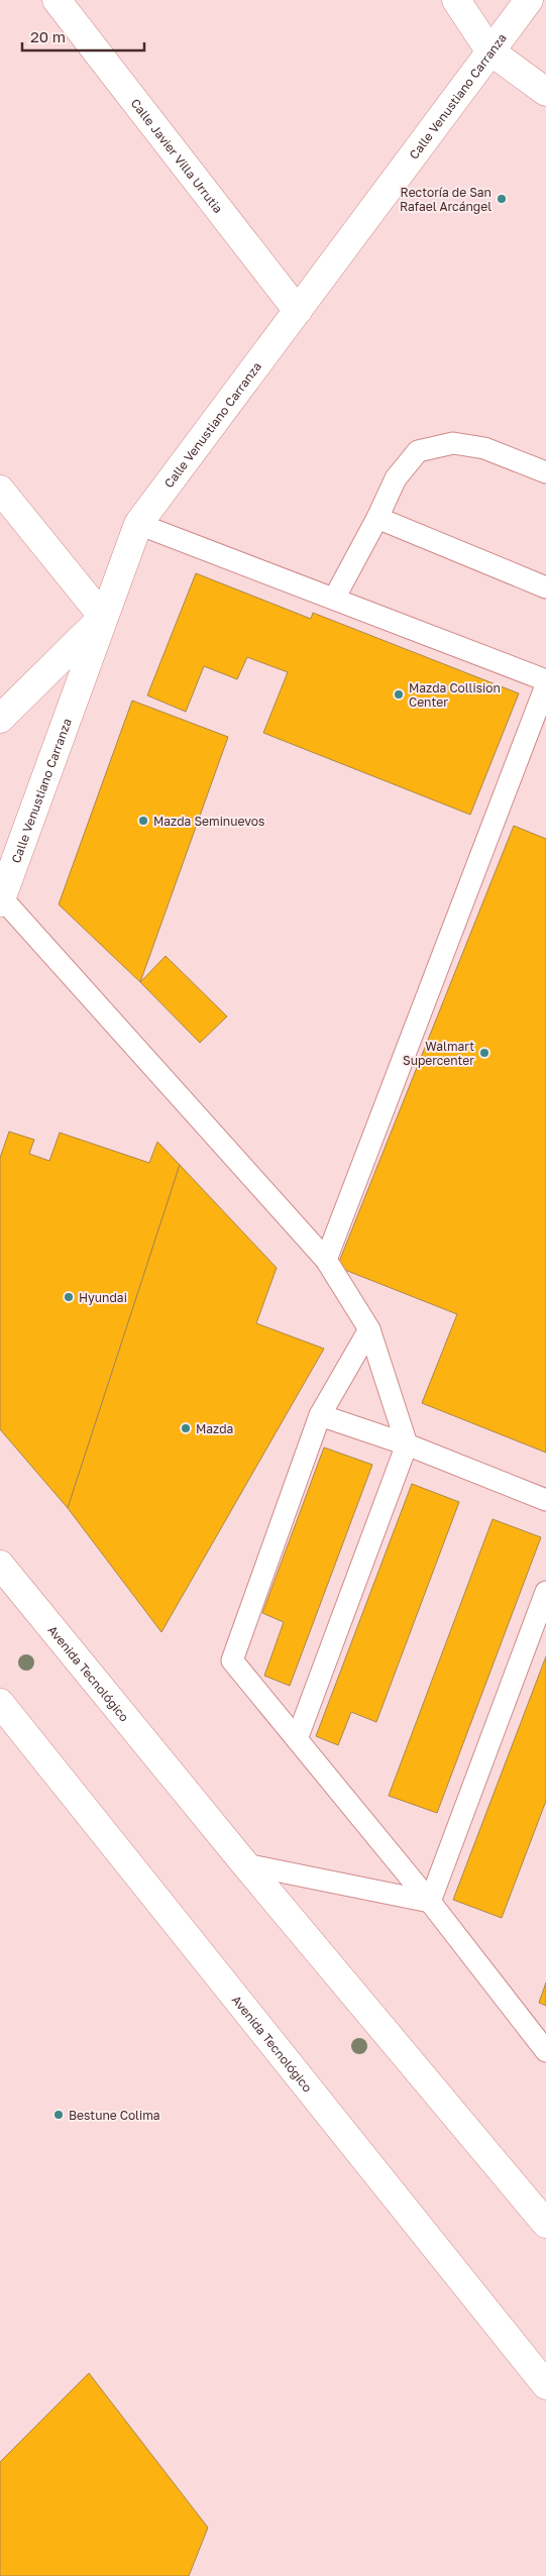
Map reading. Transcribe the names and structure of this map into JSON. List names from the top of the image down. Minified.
{"streets":{"street":["Calle Venustiano Carranza","Calle Javier Villa Urrutia","Avenida Tecnológico"]},"crossings":[["Calle Venustiano Carranza","Calle Javier Villa Urrutia"]],"places":["Rectoría de San Rafael Arcángel","Mazda Collision Center","Mazda Seminuevos","Walmart Supercenter","Hyundai","Mazda","Bestune Colima"],"scale_bar":"20 m"}
